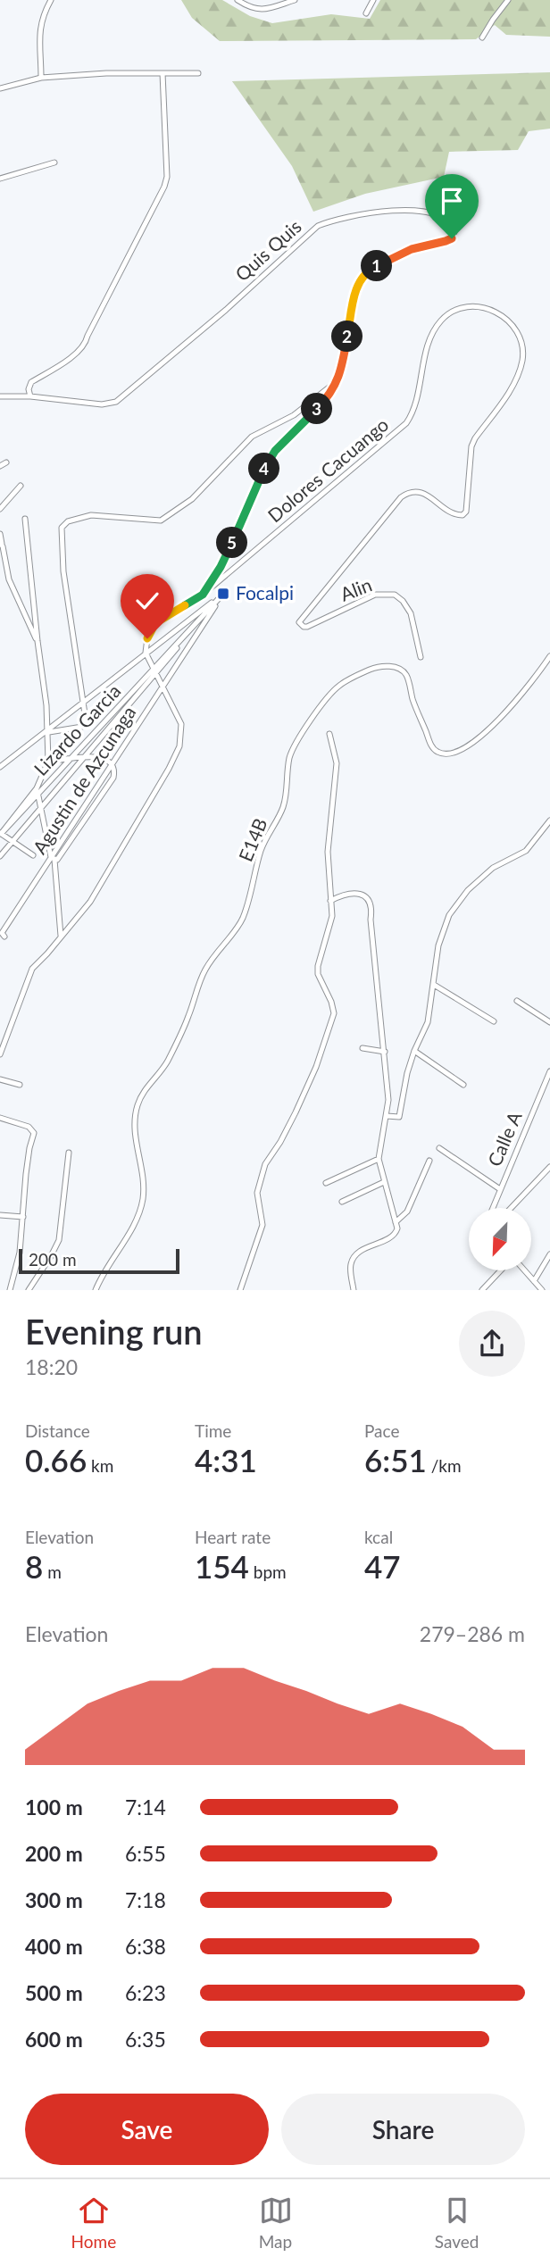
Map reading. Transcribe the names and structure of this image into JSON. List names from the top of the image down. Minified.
{"streets":{"street":["Quis Quis","Dolores Cacuango","Alin","Lizardo Garcia","Agustin de Azcunaga","E14B","Calle A"]},"crossings":[["Quis Quis","Dolores Cacuango"],["Quis Quis","Lizardo Garcia"],["Dolores Cacuango","Alin"],["Dolores Cacuango","Agustin de Azcunaga"],["Lizardo Garcia","Agustin de Azcunaga"]],"places":{"transit":["Focalpi"]},"scale_bar":"200 m","north":"bottom left","page":{"pins":["1","2","3","4","5"],"scale":"200 m","heading":["Evening run","18:20"],"stats":[["Distance","0.66 km"],["Time","4:31"],["Pace","6:51 /km"],["Elevation","8 m"],["Heart rate","154 bpm"],["kcal","47"]],"chart":["Elevation","279–286 m"],"list":[{"name":"100 m","note":"7:14"},{"name":"200 m","note":"6:55"},{"name":"300 m","note":"7:18"},{"name":"400 m","note":"6:38"},{"name":"500 m","note":"6:23"},{"name":"600 m","note":"6:35"}],"buttons":["Save","Share"],"tabs":["Home","Map","Saved"]}}
